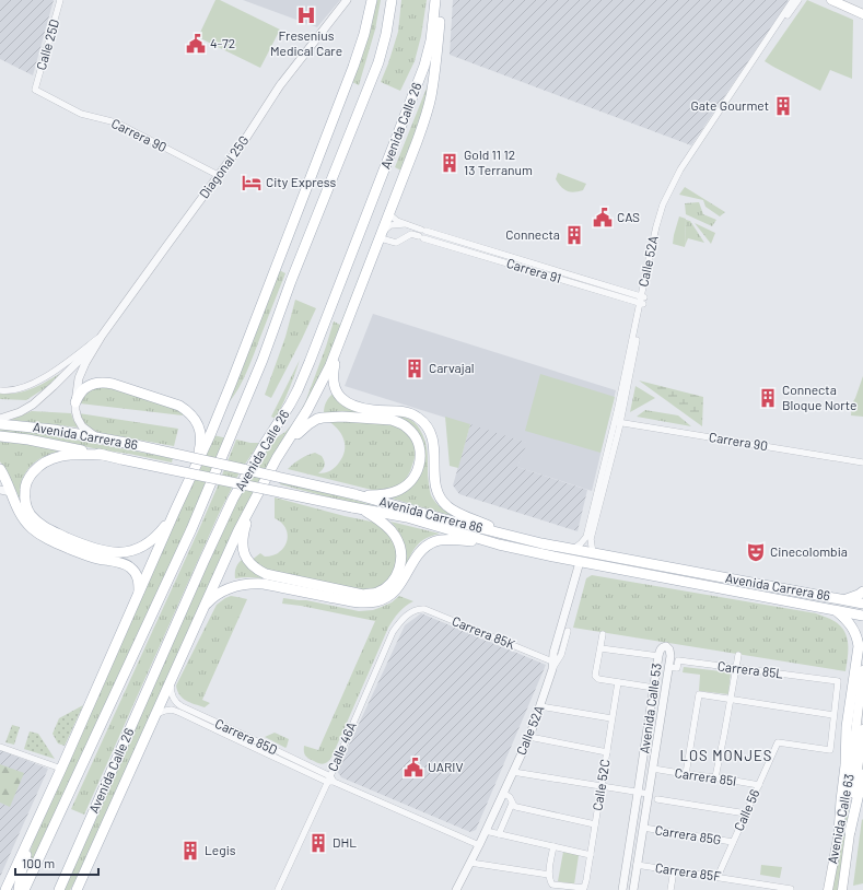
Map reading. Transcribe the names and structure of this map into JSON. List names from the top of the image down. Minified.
{"streets":{"main road":["Avenida Calle 26","Avenida Carrera 86","Avenida Calle 63"],"street":["Calle 25D","Carrera 90","Diagonal 25G","Calle 52A","Carrera 91","Carrera 85K","Carrera 85L","Avenida Calle 53","Carrera 85D","Calle 46A","Carrera 85I","Calle 52C","Calle 56","Carrera 85G","Carrera 85F"]},"crossings":[["Calle 25D","Carrera 90"],["Avenida Calle 26","Carrera 91"],["Avenida Calle 26","Carrera 85D"],["Carrera 90","Diagonal 25G"],["Carrera 90","Calle 52A"],["Diagonal 25G","Avenida Carrera 86"],["Calle 52A","Carrera 91"],["Calle 52A","Avenida Carrera 86"],["Calle 52A","Carrera 85K"],["Calle 52A","Carrera 85D"],["Carrera 85K","Calle 46A"],["Carrera 85L","Avenida Calle 53"],["Carrera 85L","Calle 56"],["Avenida Calle 53","Carrera 85I"],["Avenida Calle 53","Carrera 85G"],["Avenida Calle 53","Carrera 85F"],["Carrera 85D","Calle 46A"],["Carrera 85I","Calle 56"],["Calle 56","Carrera 85G"],["Calle 56","Carrera 85F"]],"districts":["LOS MONJES"],"places":{"hospital":["Fresenius Medical Care"],"public building":["4-72","CAS","UARIV"],"building":["Gate Gourmet","Gold 11 12 13 Terranum","Connecta","Carvajal","Connecta Bloque Norte","DHL","Legis"],"hotel":["City Express"],"theatre":["Cinecolombia"]},"scale_bar":"100 m"}
